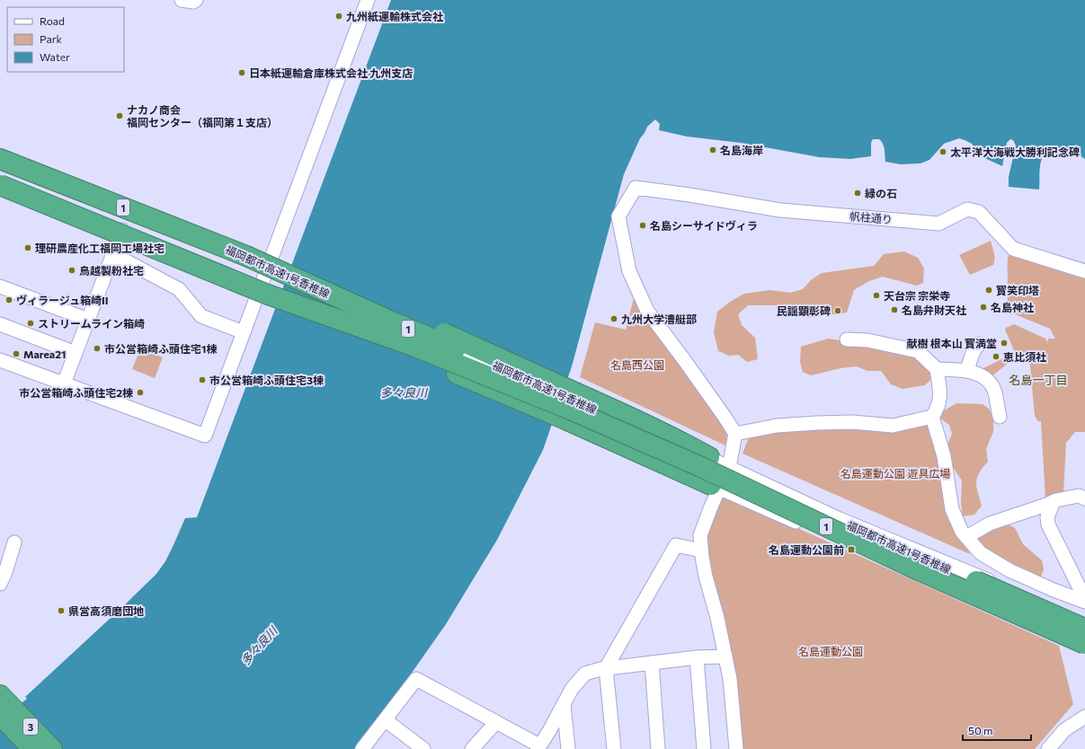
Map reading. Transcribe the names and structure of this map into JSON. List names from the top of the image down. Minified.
{"streets":{"highway":["1","福岡都市高速1号香椎線","3"],"street":["帆柱通り"]},"districts":["名島一丁目"],"water":["多々良川"],"parks":["名島西公園","名島運動公園 遊具広場","名島運動公園"],"places":{"other":["九州紙運輸株式会社","日本紙運輸倉庫株式会社 九州支店","ナカノ商会 福岡センター（福岡第１支店）","名島海岸","太平洋大海戦大勝利記念碑","緑の石","名島シーサイドヴィラ","理研農産化工福岡工場社宅","鳥越製粉社宅","寳笑印塔","天台宗 宗栄寺","ヴィラージュ箱崎II","名島神社","名島弁財天社","民謡顕彰碑","九州大学漕艇部","ストリームライン箱崎","献樹 根本山 寳満堂","市公営箱崎ふ頭住宅1棟","Marea21","恵比須社","市公営箱崎ふ頭住宅3棟","市公営箱崎ふ頭住宅2棟","県営高須磨団地"],"transit":["名島運動公園前"]},"legend":["Road","Park","Water"],"scale_bar":"50 m"}
